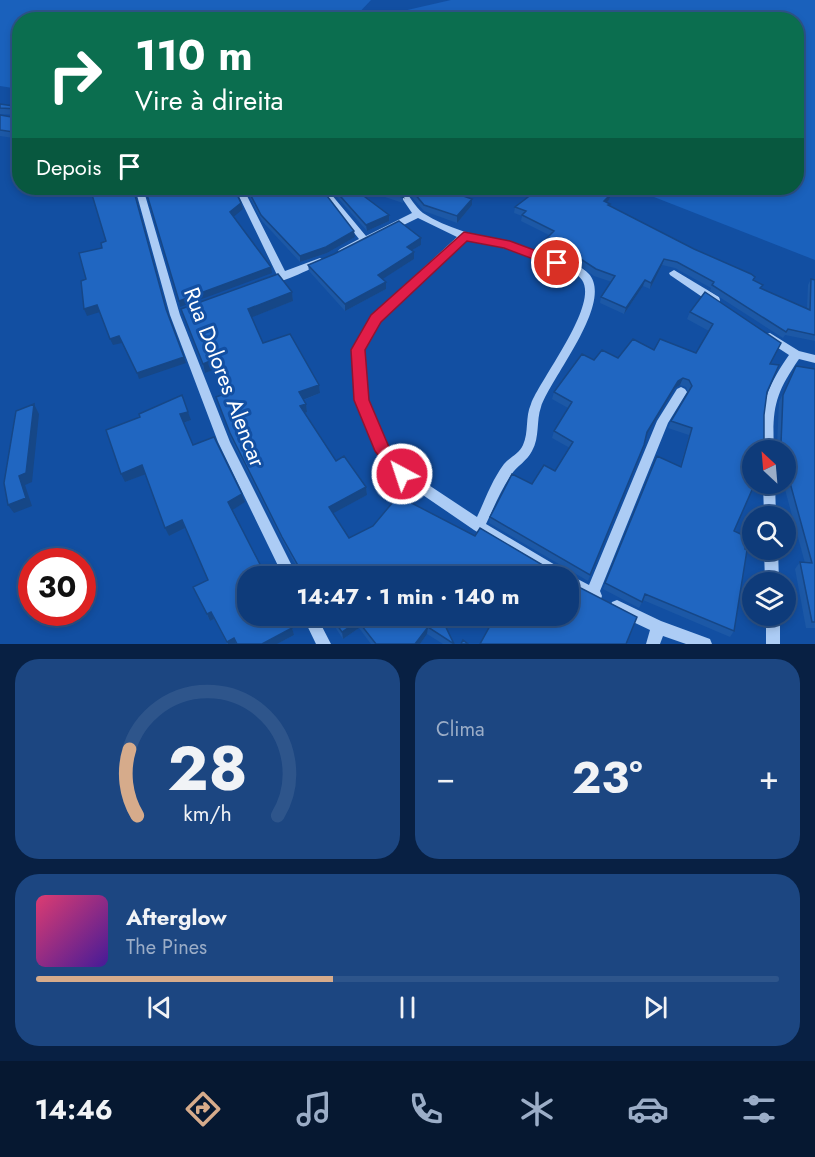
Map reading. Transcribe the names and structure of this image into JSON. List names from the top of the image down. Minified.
{"streets":{"street":["Rua Dolores Alencar"]},"north":"top left","page":{"turn":["110 m","Vire à direita"],"then":"Depois","limit":"30","trip":"14:47 · 1 min · 140 m","tile":"Clima","heat":["−","23°","+"],"song":["Afterglow","The Pines"],"tabs":"14:46","gauge":["28","km/h"]}}
